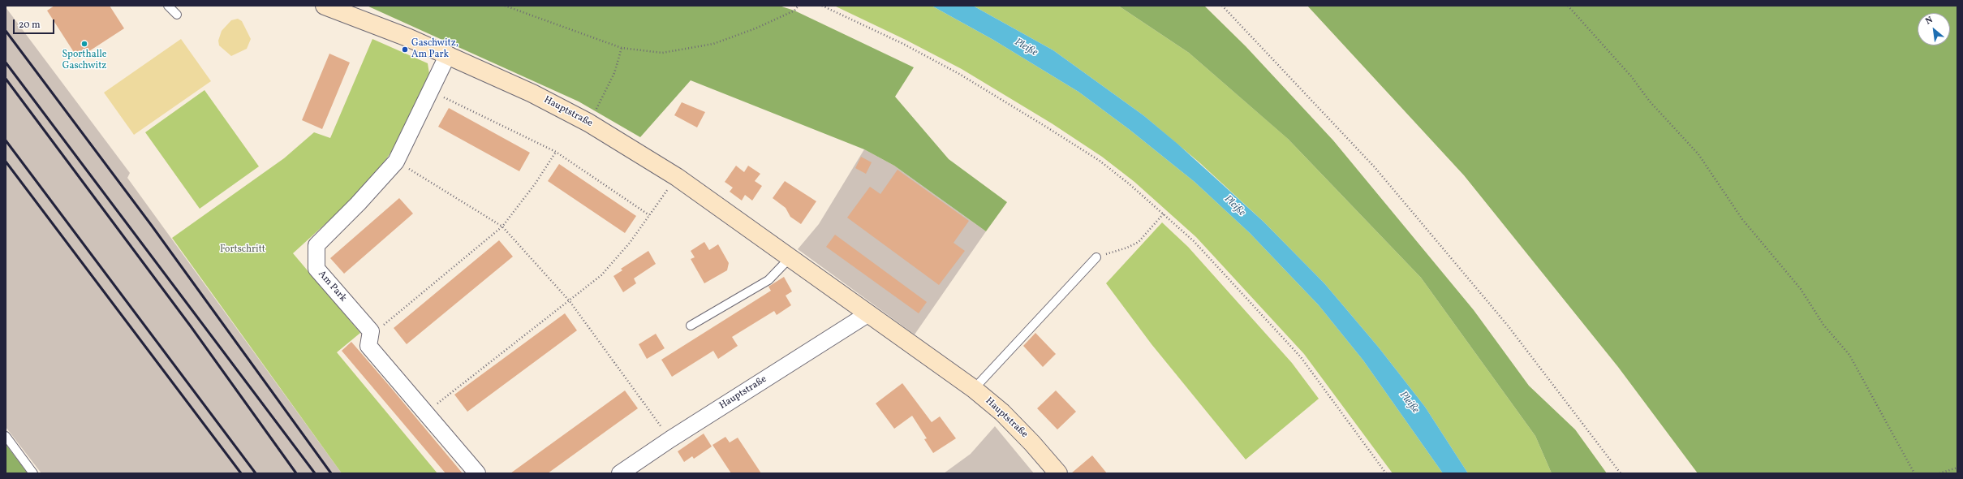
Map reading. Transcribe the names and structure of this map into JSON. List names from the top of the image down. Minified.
{"streets":{"main road":["Hauptstraße"],"street":["Am Park"]},"crossings":[["Hauptstraße","Am Park"]],"water":["Pleiße"],"parks":["Fortschritt"],"places":["Sporthalle Gaschwitz","Gaschwitz, Am Park"],"scale_bar":"20 m","north":"top left"}
